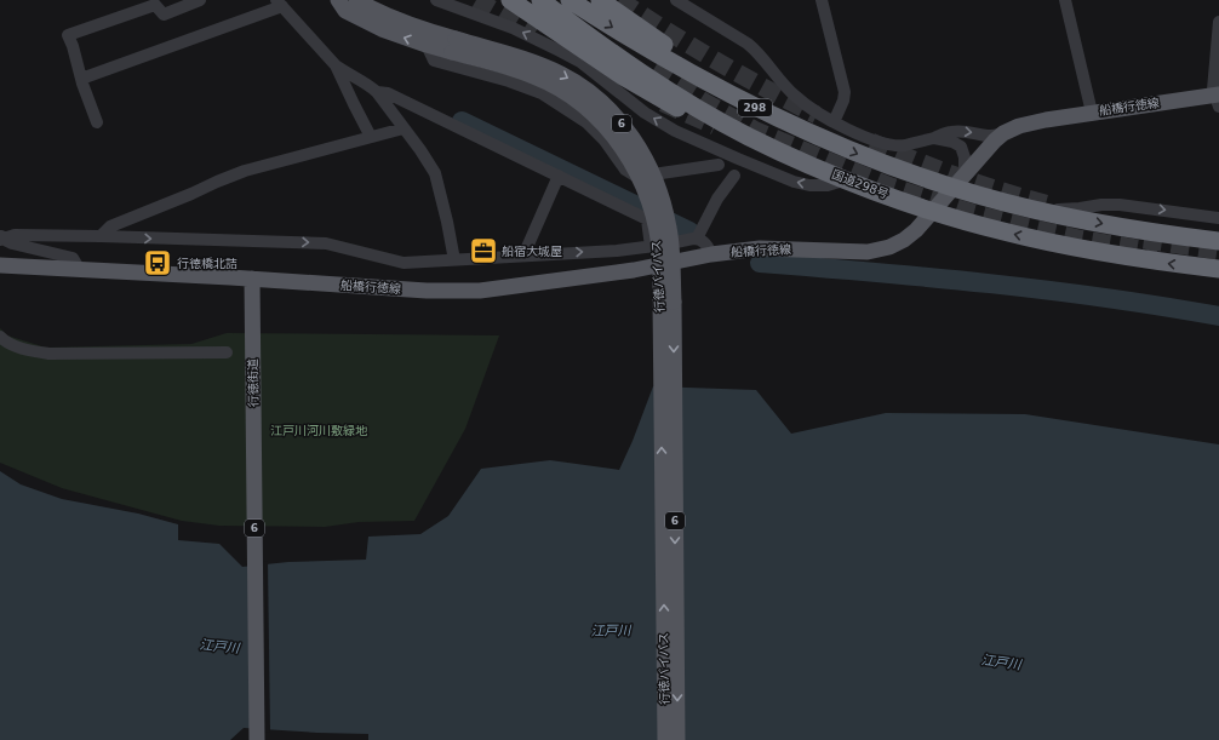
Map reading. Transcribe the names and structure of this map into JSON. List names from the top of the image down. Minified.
{"streets":{"highway":["298","国道298号"],"main road":["船橋行徳線","6","行徳バイパス","行徳街道"]},"crossings":[["船橋行徳線","298"],["船橋行徳線","国道298号"],["船橋行徳線","行徳街道"],["298","国道298号"]],"water":["江戸川"],"parks":["江戸川河川敷緑地"],"places":{"office":["船宿大城屋"],"bus stop":["行徳橋北詰"]}}
